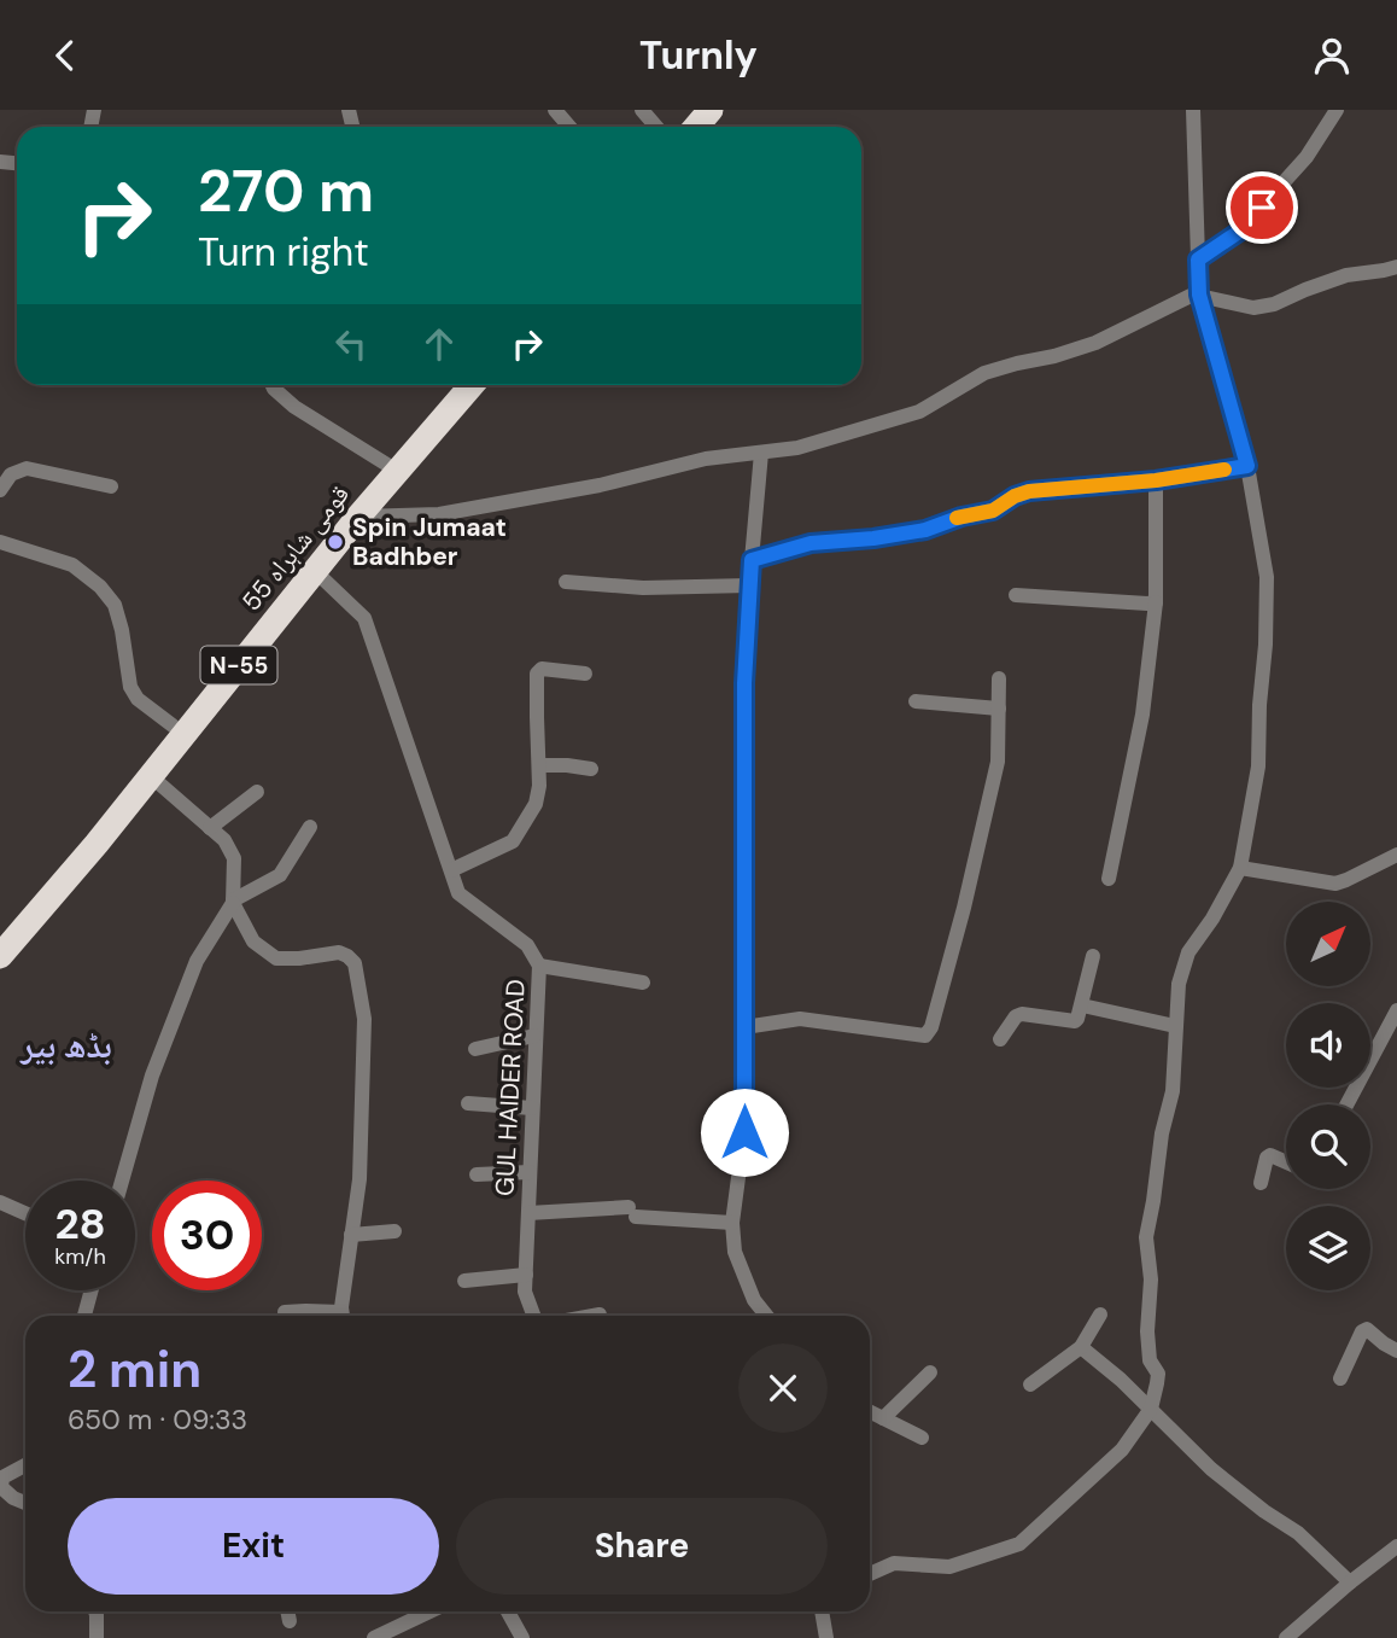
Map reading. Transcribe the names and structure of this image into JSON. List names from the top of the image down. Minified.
{"streets":{"highway":["قومی شاہراہ 55","N-55"],"street":["GUL HAIDER ROAD"]},"crossings":[["قومی شاہراہ 55","GUL HAIDER ROAD"]],"districts":["بڈھ بیر"],"places":["Spin Jumaat Badhber"],"north":"top right","page":{"header":"Turnly","turn":["270 m","Turn right"],"speed":"28 km/h","limit":"30","heading":["2 min","650 m · 09:33"],"buttons":["Exit","Share"]}}
